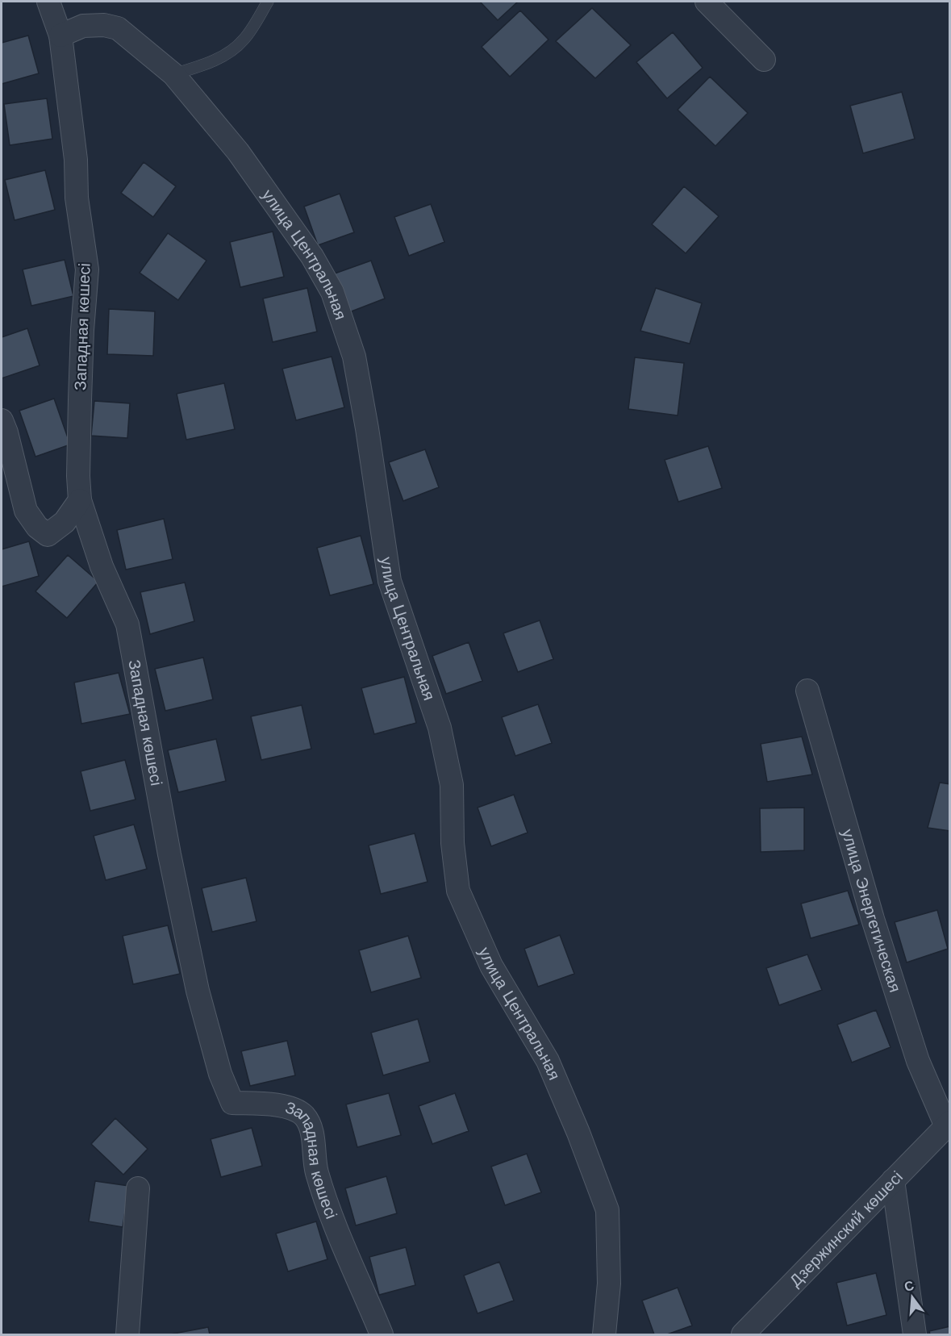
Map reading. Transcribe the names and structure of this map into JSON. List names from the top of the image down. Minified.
{"streets":{"street":["улица Центральная","Западная көшесі","улица Энергетическая","Дзержинский көшесі"]},"crossings":[["улица Центральная","Западная көшесі"],["улица Энергетическая","Дзержинский көшесі"]],"north":"top"}
